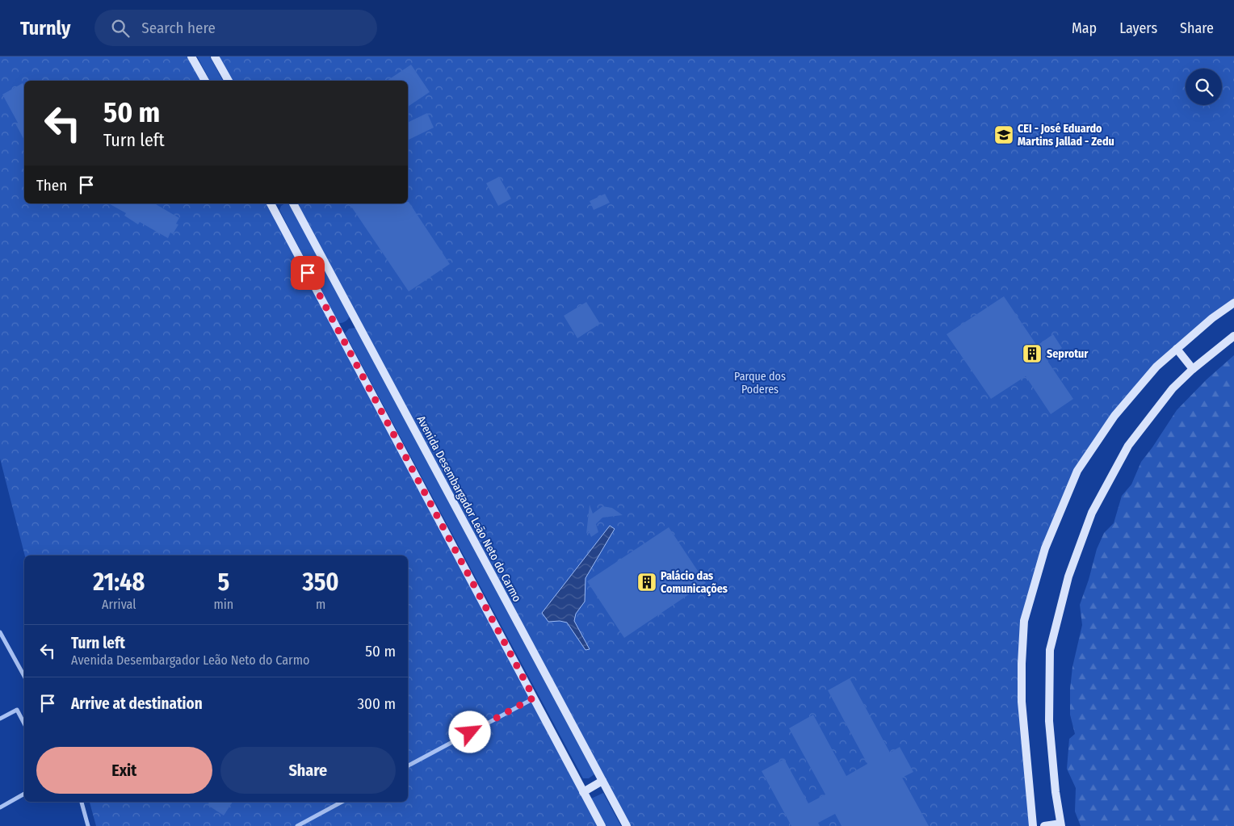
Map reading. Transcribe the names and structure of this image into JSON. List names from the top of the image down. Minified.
{"streets":{"main road":["Avenida Desembargador Leão Neto do Carmo"]},"parks":["Parque dos Poderes"],"places":{"school or university":["CEI - José Eduardo Martins Jallad - Zedu"],"building":["Seprotur","Palácio das Comunicações"]},"page":{"header":"Turnly","search":"Search here","nav":["Map","Layers","Share"],"turn":["50 m","Turn left"],"then":"Then","eta":["21:48","Arrival","5","min","350","m"],"list":[{"name":"Turn left","note":"Avenida Desembargador Leão Neto do Carmo","value":"50 m"},{"name":"Arrive at destination","value":"300 m"}],"buttons":["Exit","Share"]}}
